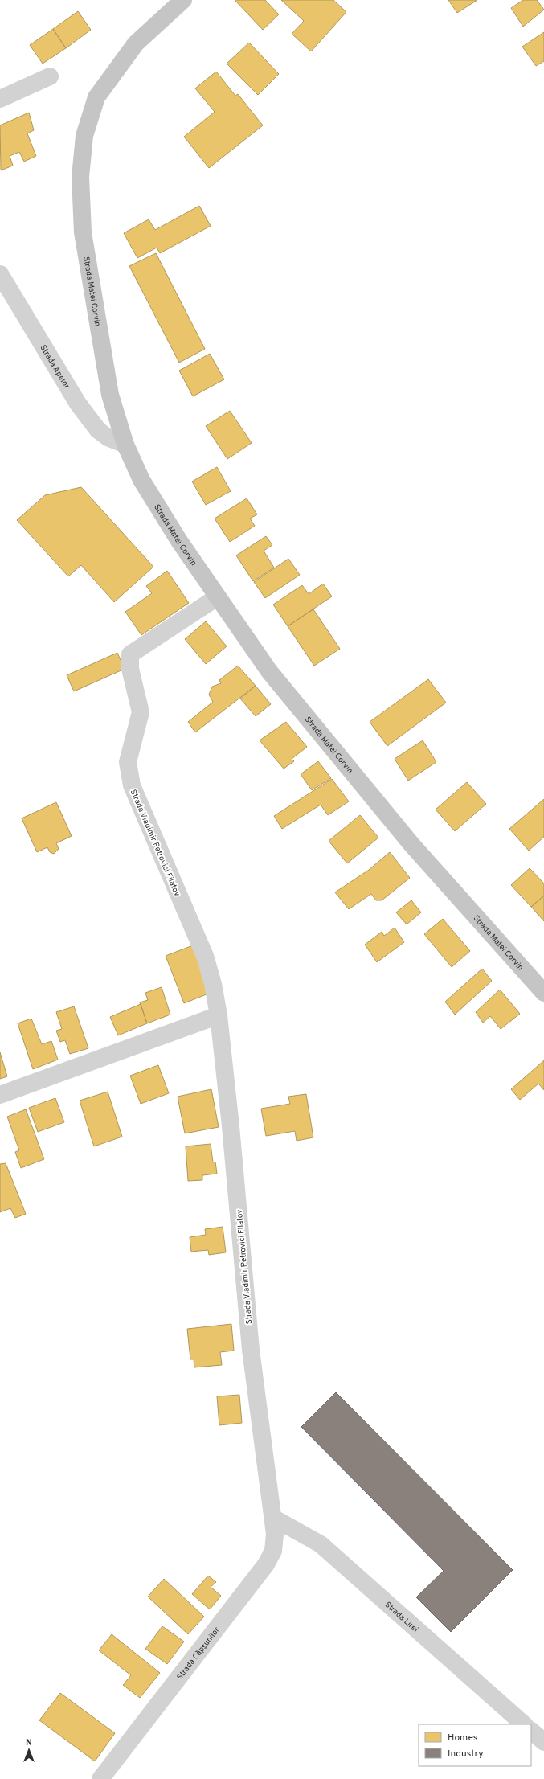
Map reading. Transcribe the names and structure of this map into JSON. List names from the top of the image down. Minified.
{"streets":{"main road":["Strada Matei Corvin"],"street":["Strada Apelor","Strada Vladimir Petrovici Filatov","Strada Lirei","Strada Căpșunilor"]},"crossings":[["Strada Matei Corvin","Strada Apelor"],["Strada Matei Corvin","Strada Vladimir Petrovici Filatov"],["Strada Vladimir Petrovici Filatov","Strada Lirei"],["Strada Vladimir Petrovici Filatov","Strada Căpșunilor"],["Strada Lirei","Strada Căpșunilor"]],"legend":["Homes","Industry"],"north":"top"}
